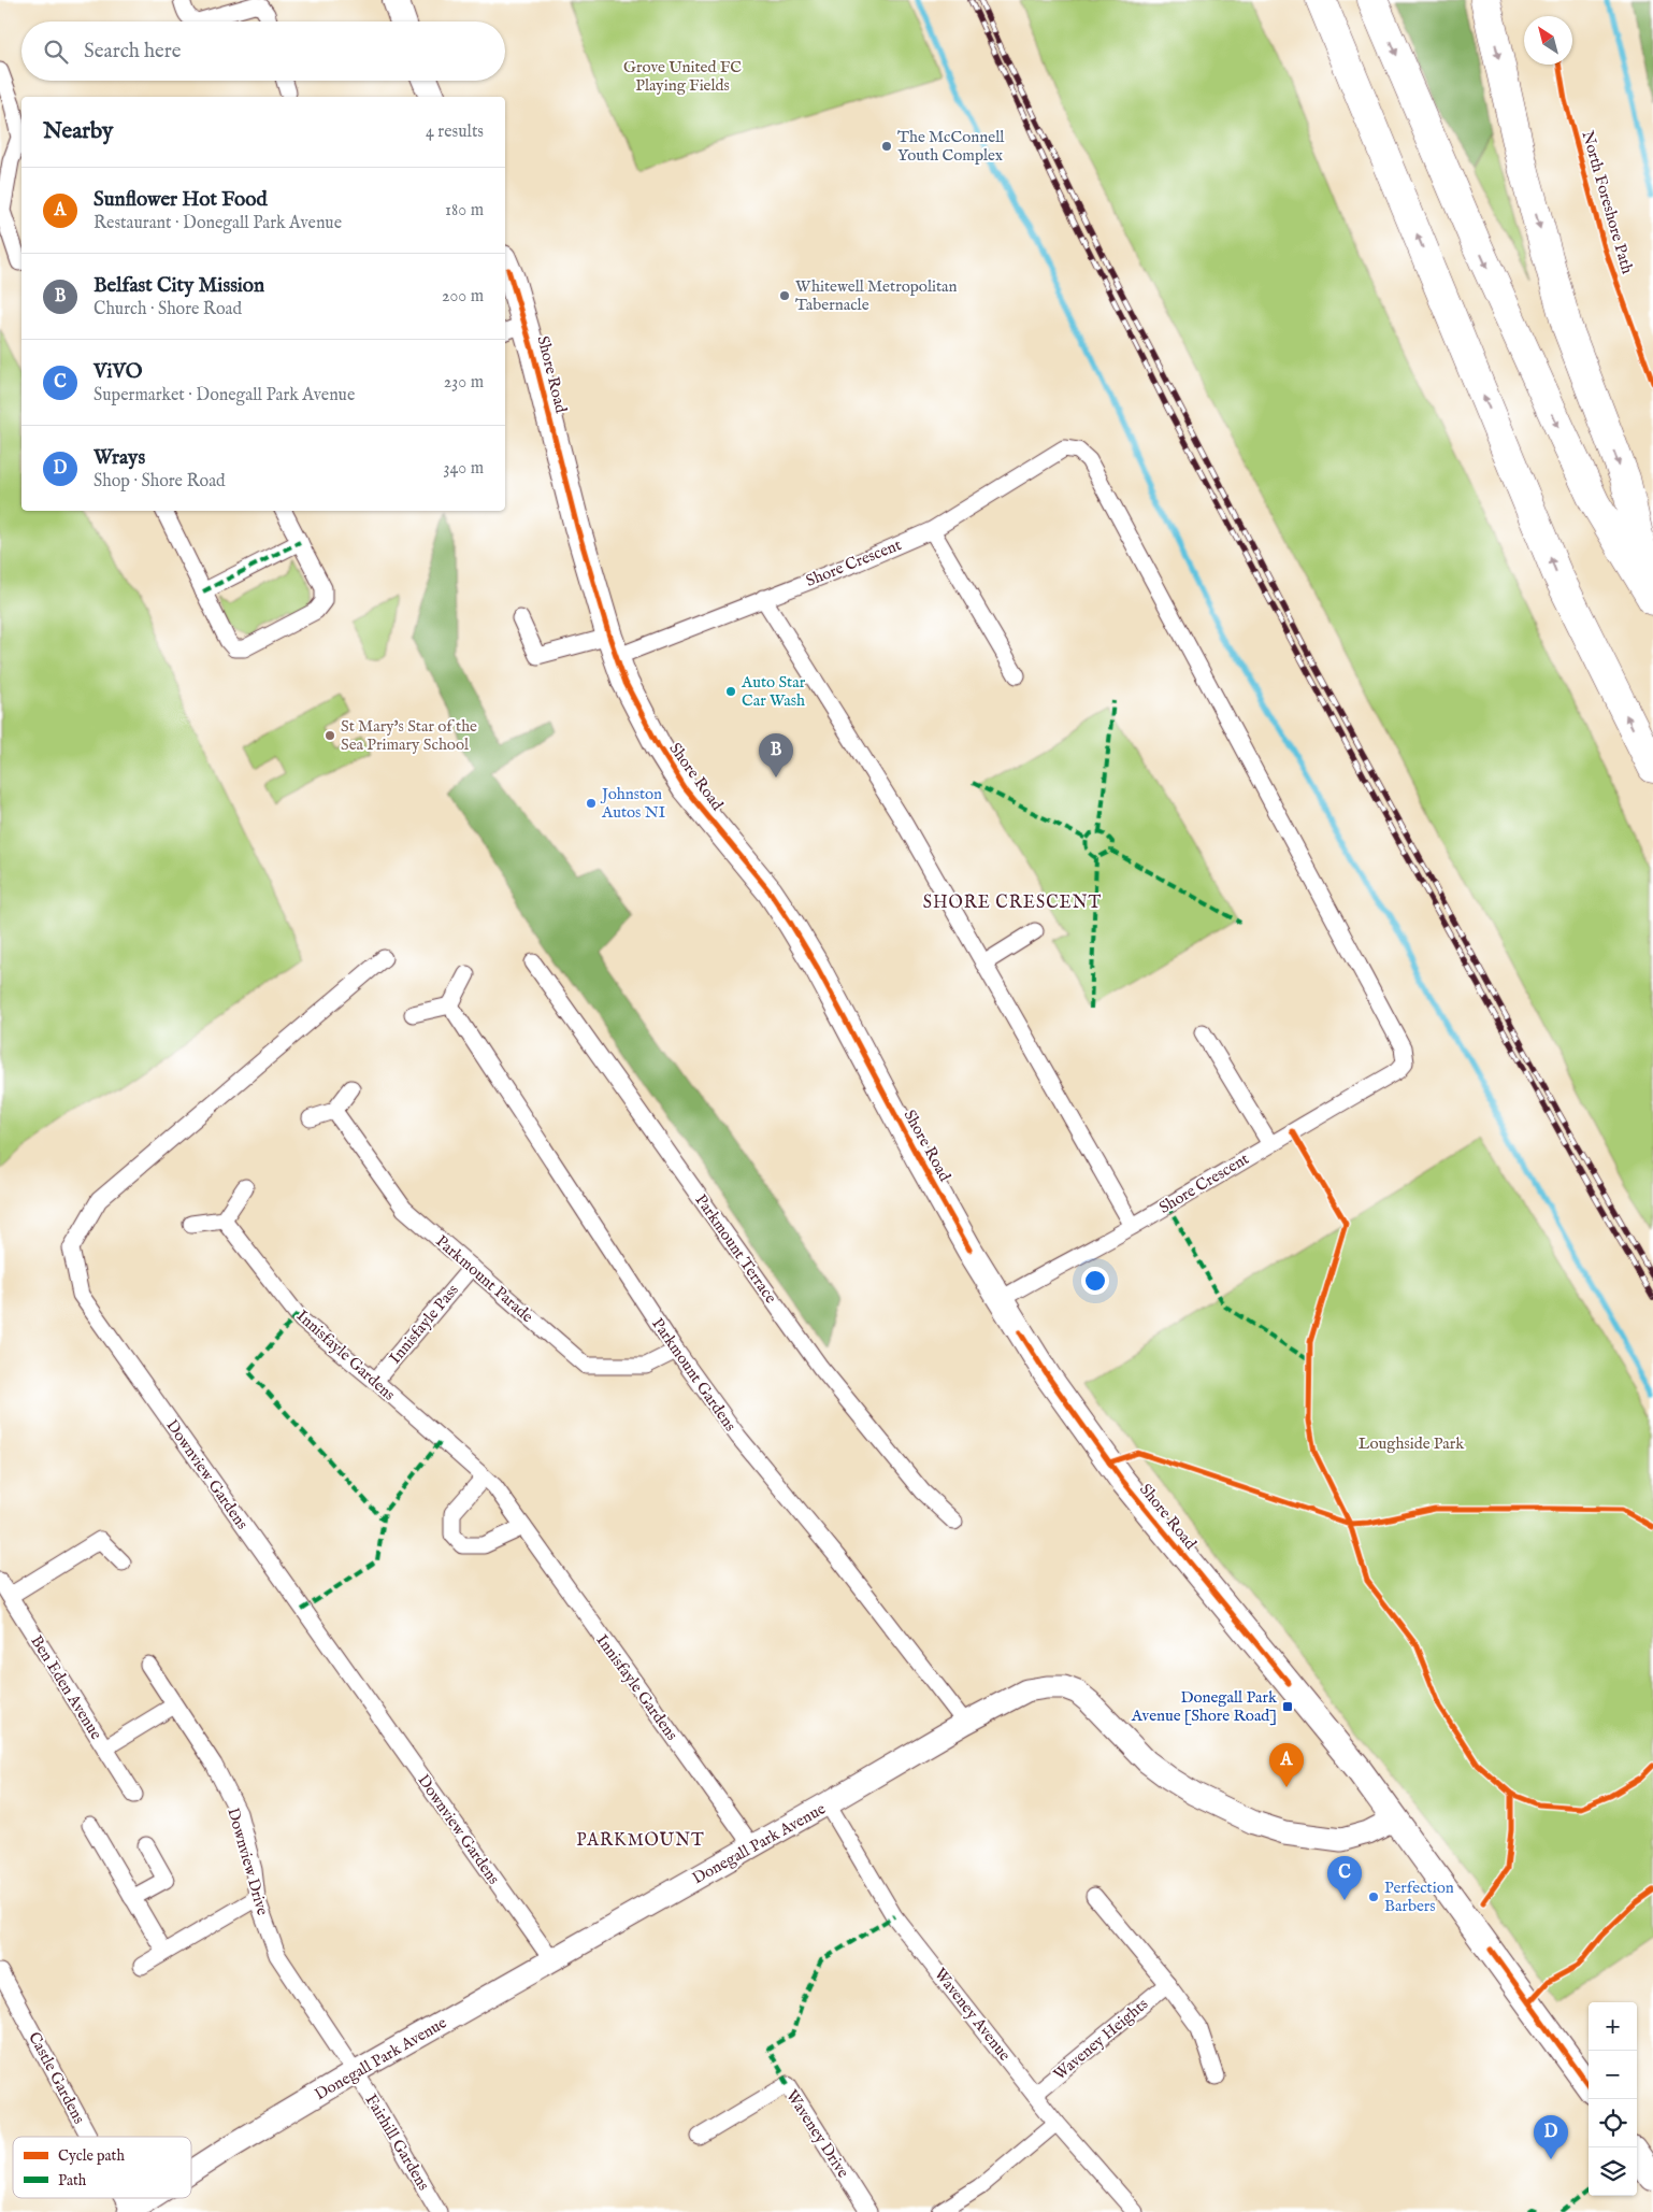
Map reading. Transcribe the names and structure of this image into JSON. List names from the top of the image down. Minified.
{"streets":{"main road":["Shore Road"],"street":["Shore Crescent","Parkmount Terrace","Parkmount Parade","Innisfayle Pass","Innisfayle Gardens","Parkmount Gardens","Downview Gardens","Ben Eden Avenue","Donegall Park Avenue","Downview Drive","Waveney Avenue","Waveney Heights","Castle Gardens","Waveney Drive","Fairhill Gardens"],"cycle path":["North Foreshore Path"]},"crossings":[["Shore Road","Shore Crescent"],["Shore Road","Donegall Park Avenue"],["Parkmount Parade","Innisfayle Pass"],["Parkmount Parade","Parkmount Gardens"],["Innisfayle Pass","Innisfayle Gardens"],["Innisfayle Gardens","Donegall Park Avenue"],["Parkmount Gardens","Donegall Park Avenue"],["Downview Gardens","Donegall Park Avenue"],["Donegall Park Avenue","Downview Drive"],["Donegall Park Avenue","Waveney Avenue"],["Donegall Park Avenue","Castle Gardens"],["Donegall Park Avenue","Fairhill Gardens"],["Downview Drive","Fairhill Gardens"],["Waveney Avenue","Waveney Heights"]],"districts":["SHORE CRESCENT","PARKMOUNT"],"parks":["Grove United FC Playing Fields","Loughside Park"],"places":{"other":["The McConnell Youth Complex","Whitewell Metropolitan Tabernacle","Auto Star Car Wash","St Mary's Star of the Sea Primary School","Johnston Autos NI","Perfection Barbers"],"transit":["Donegall Park Avenue [Shore Road]"]},"legend":["Cycle path","Path"],"north":"top left","page":{"search":"Search here","heading":["Nearby","4 results"],"list":[{"mark":"A","name":"Sunflower Hot Food","note":"Restaurant · Donegall Park Avenue","value":"180 m"},{"mark":"B","name":"Belfast City Mission","note":"Church · Shore Road","value":"200 m"},{"mark":"C","name":"ViVO","note":"Supermarket · Donegall Park Avenue","value":"230 m"},{"mark":"D","name":"Wrays","note":"Shop · Shore Road","value":"340 m"}],"pins":["B","A","C","D"],"map_buttons":["+","−"]}}
